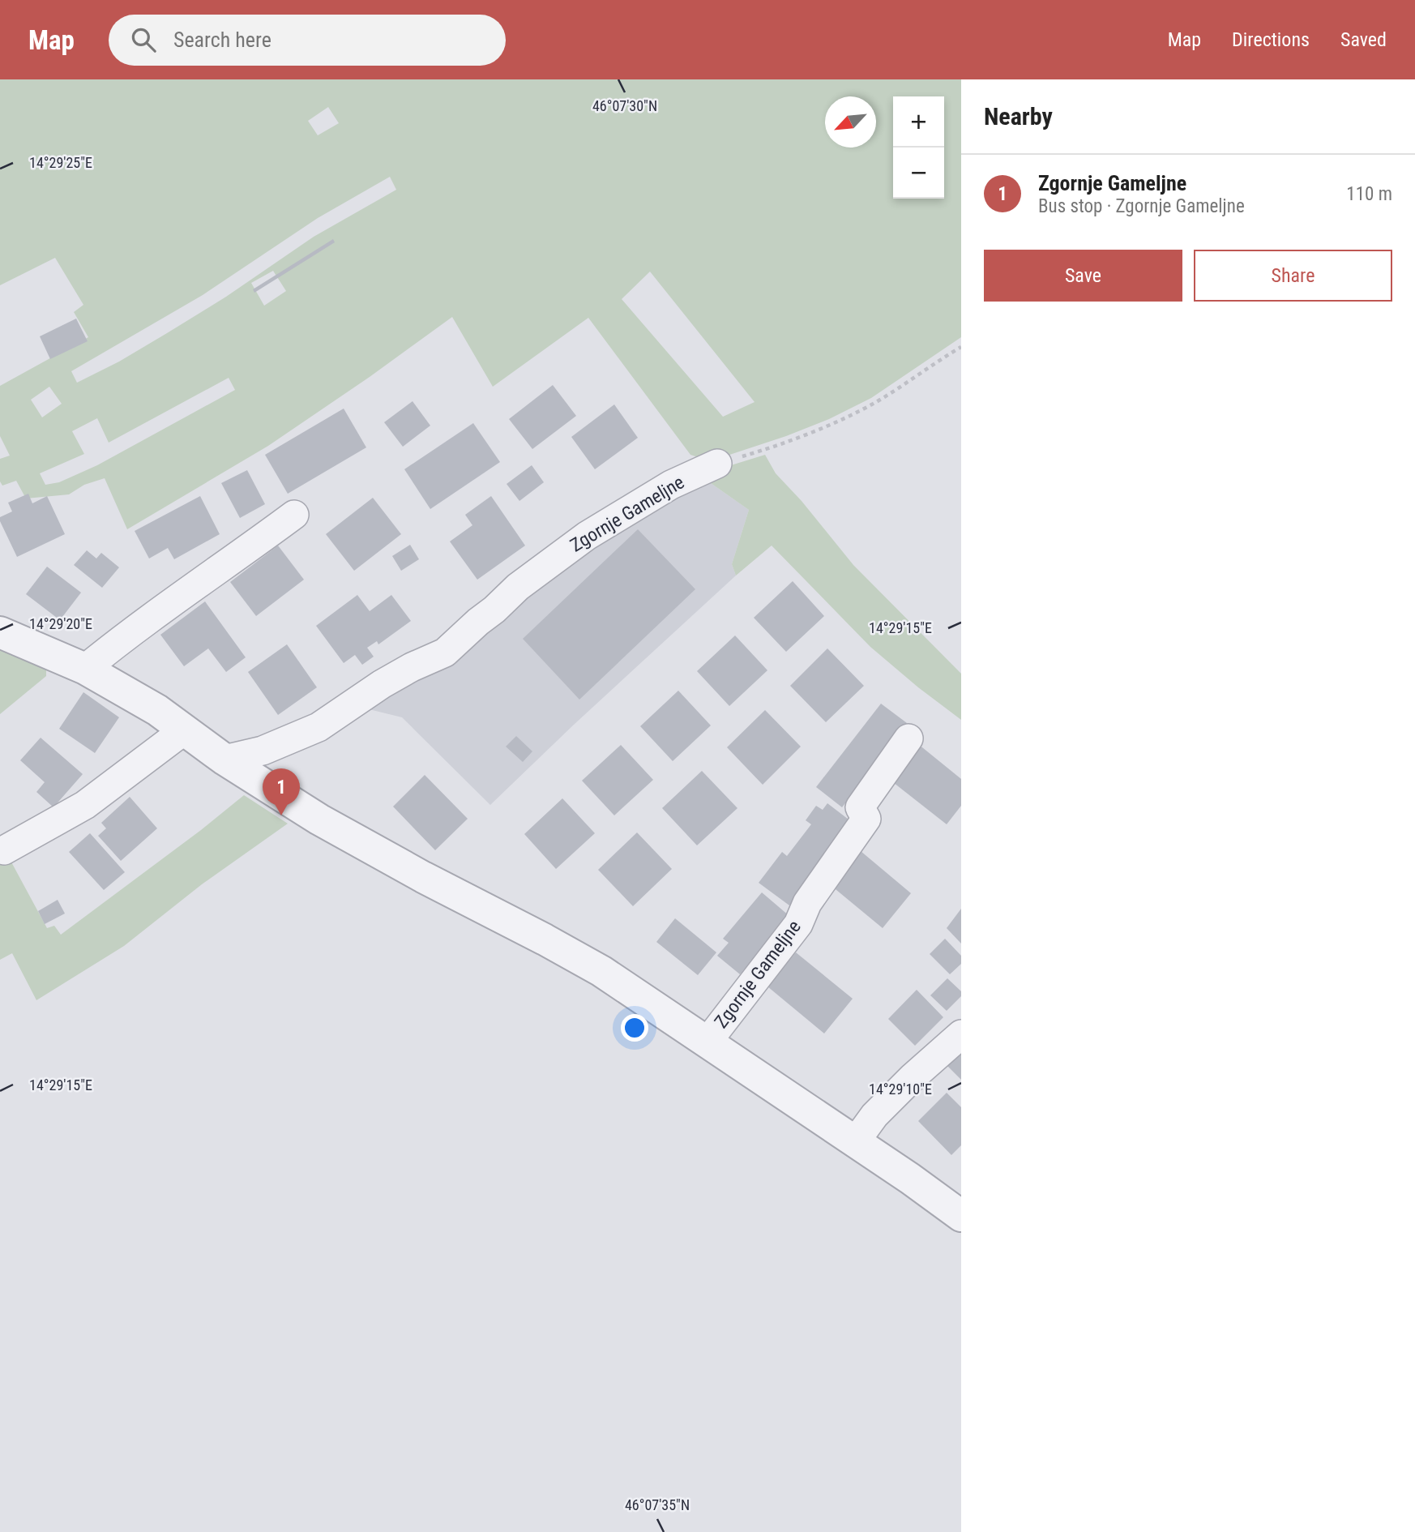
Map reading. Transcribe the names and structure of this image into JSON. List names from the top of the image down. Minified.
{"streets":{"street":["Zgornje Gameljne"]},"north":"bottom left","page":{"header":"Map","search":"Search here","nav":["Map","Directions","Saved"],"heading":"Nearby","map_buttons":["+","−"],"list":[{"mark":"1","name":"Zgornje Gameljne","note":"Bus stop · Zgornje Gameljne","value":"110 m"}],"buttons":["Save","Share"],"pins":"1"},"coordinates":["46°07'30\"N","14°29'25\"E","14°29'20\"E","14°29'15\"E","14°29'10\"E","46°07'35\"N"]}
